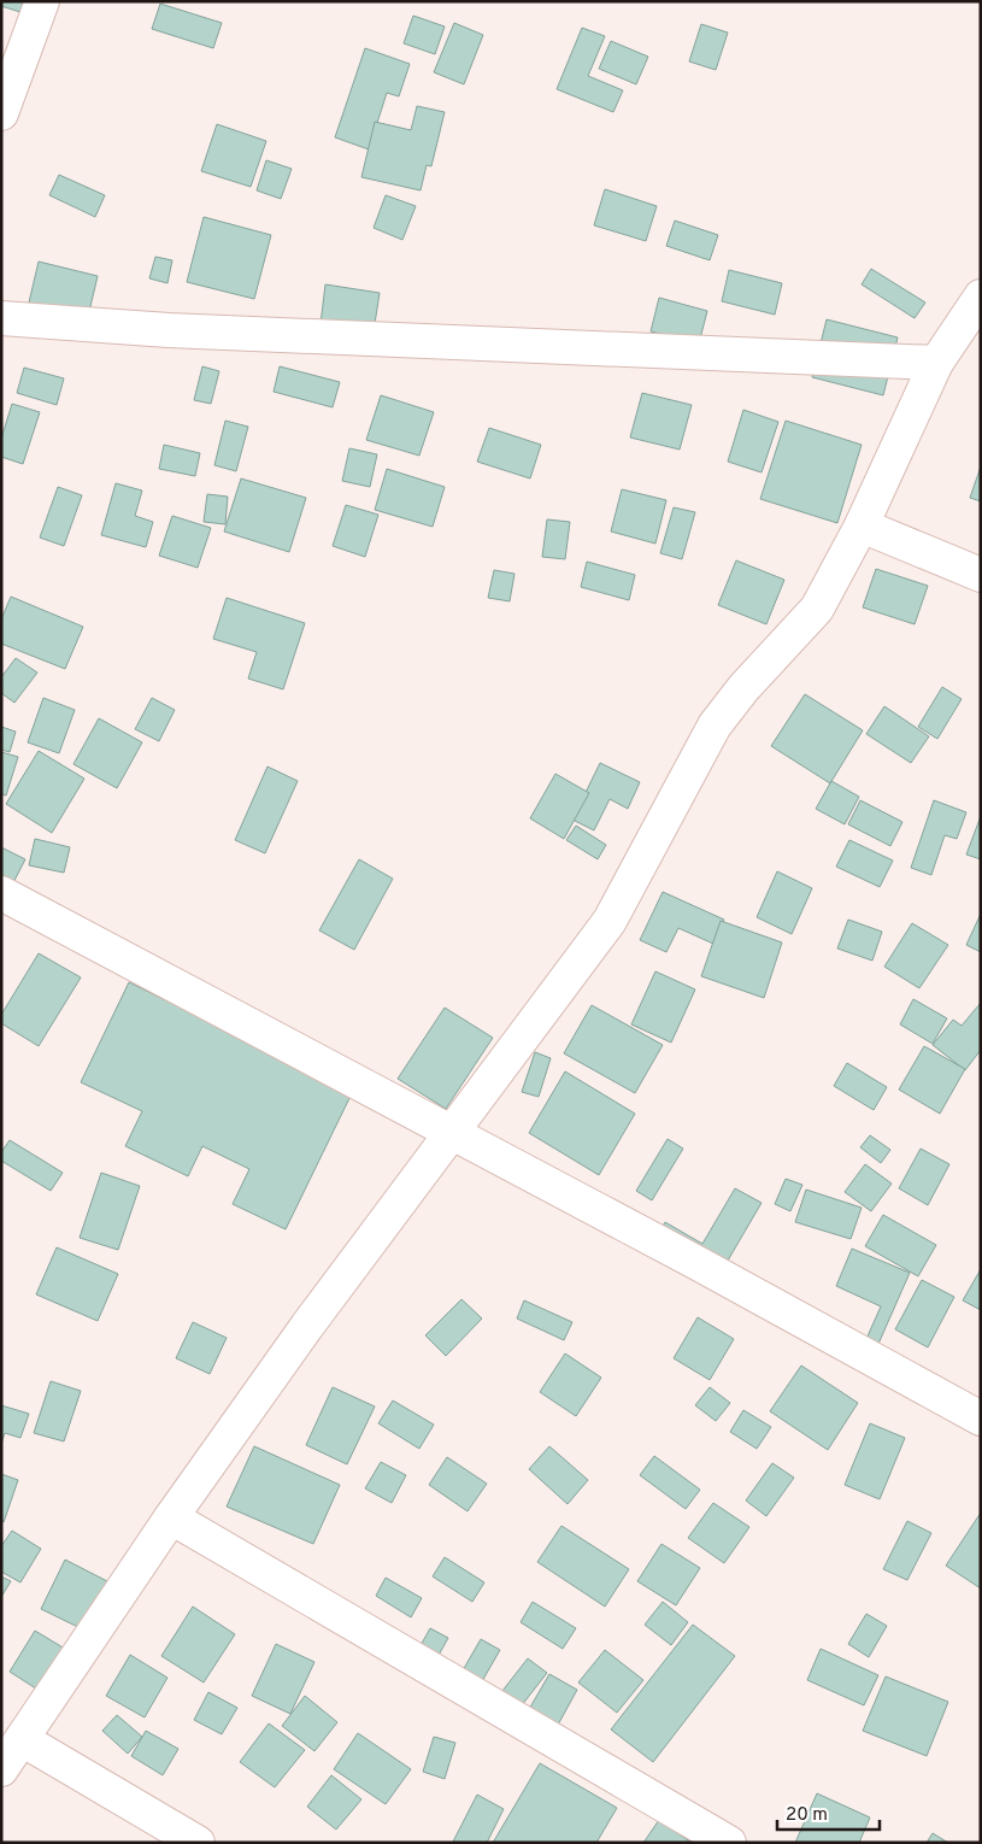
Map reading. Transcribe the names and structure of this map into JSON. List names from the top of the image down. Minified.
{"scale_bar":"20 m"}
